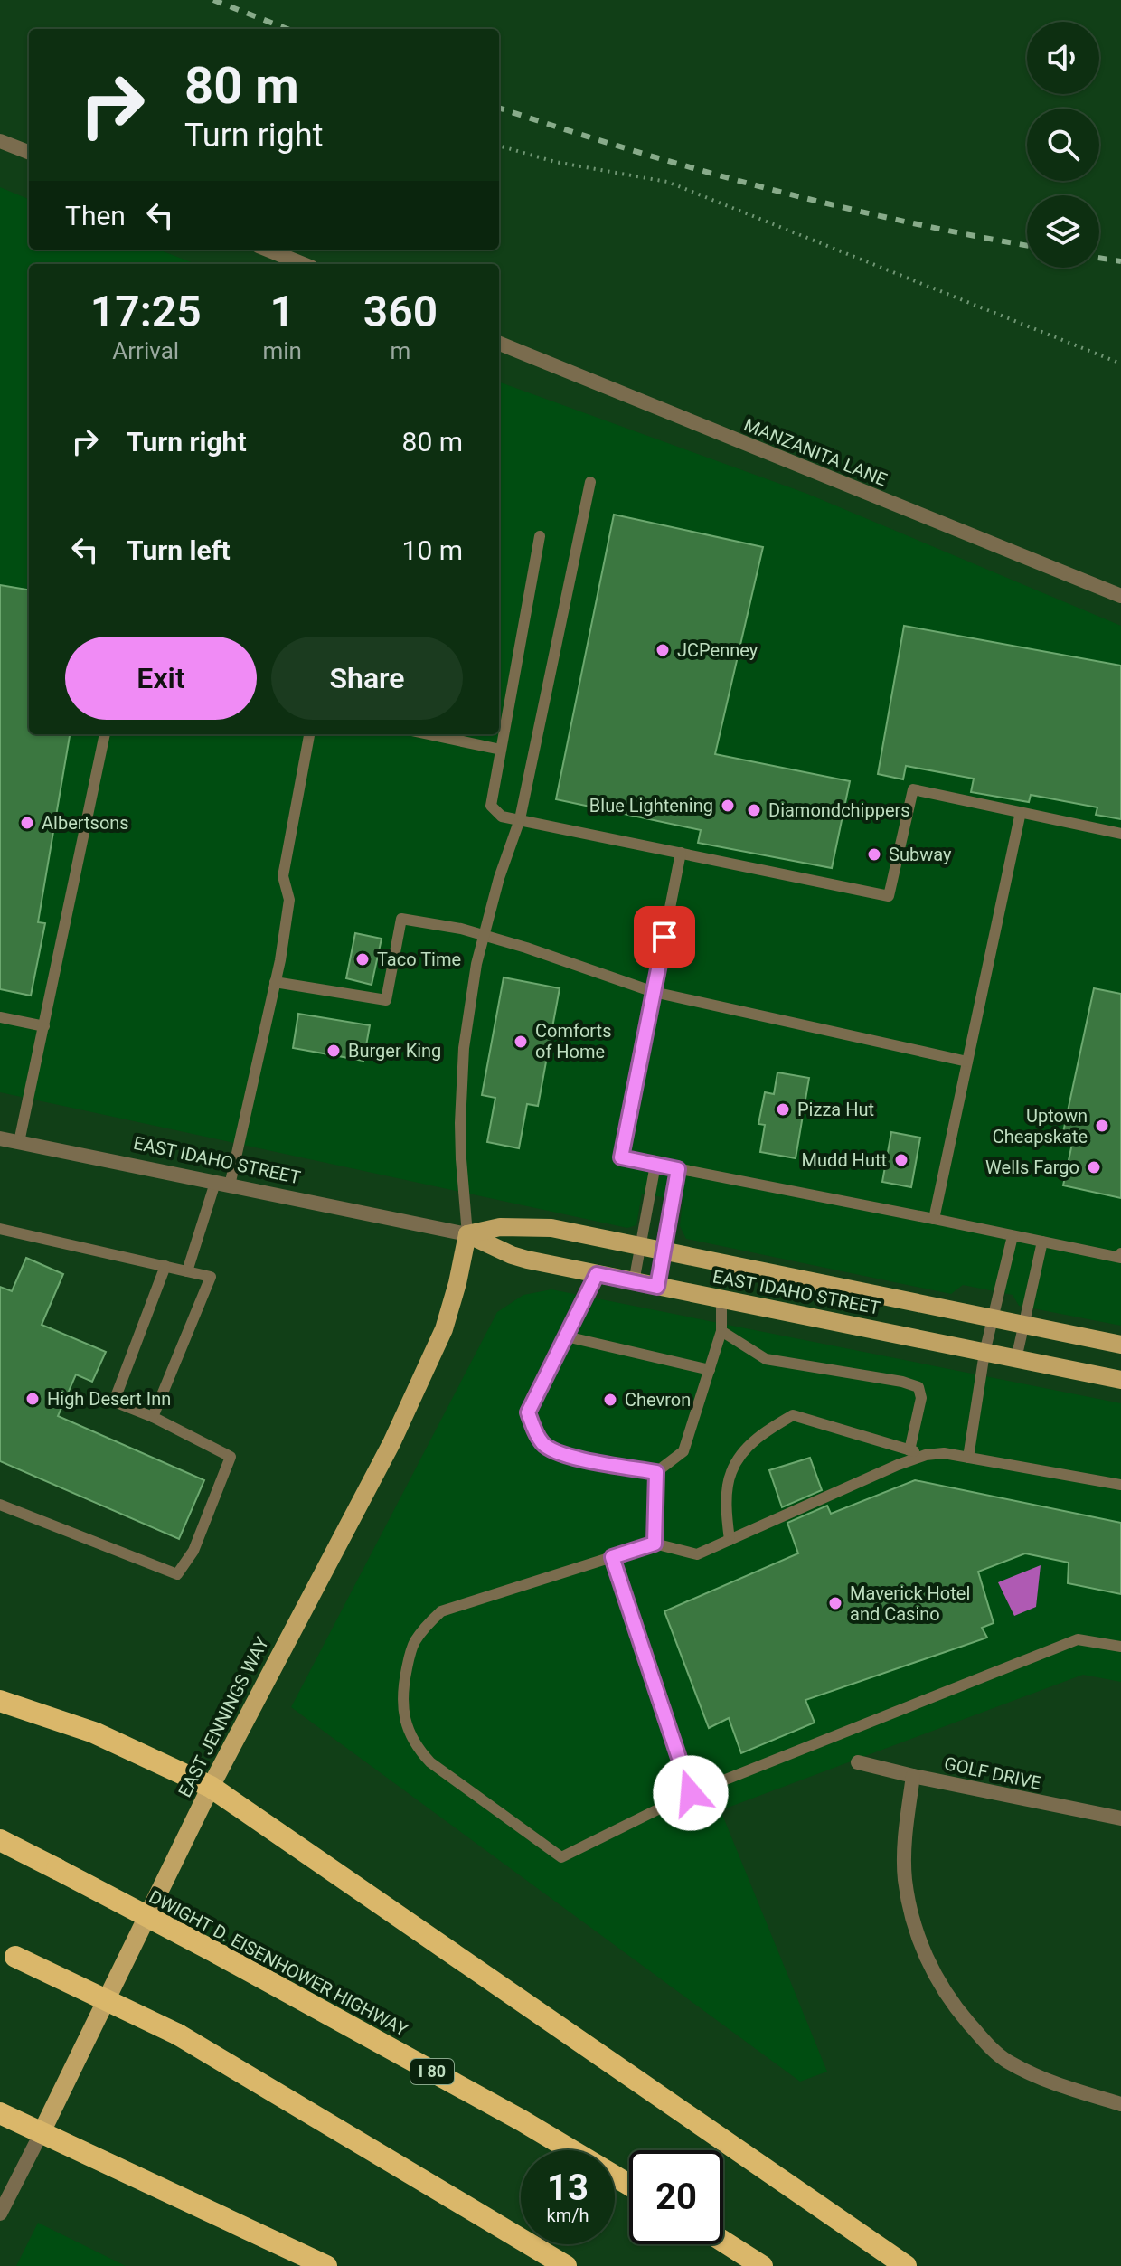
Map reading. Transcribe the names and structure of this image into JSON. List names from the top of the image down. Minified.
{"streets":{"highway":["DWIGHT D. EISENHOWER HIGHWAY","I 80"],"main road":["EAST IDAHO STREET","EAST JENNINGS WAY"],"street":["MANZANITA LANE","GOLF DRIVE"]},"crossings":[["EAST IDAHO STREET","EAST JENNINGS WAY"]],"places":["JCPenney","Blue Lightening","Diamondchippers","Albertsons","Subway","Taco Time","Comforts of Home","Burger King","Pizza Hut","Uptown Cheapskate","Mudd Hutt","Wells Fargo","High Desert Inn","Chevron","Maverick Hotel and Casino"],"page":{"turn":["80 m","Turn right"],"then":"Then","eta":["17:25","Arrival","1","min","360","m"],"list":[{"name":"Turn right","value":"80 m"},{"name":"Turn left","value":"10 m"}],"buttons":["Exit","Share"],"speed":"13 km/h","limit":"20"}}
